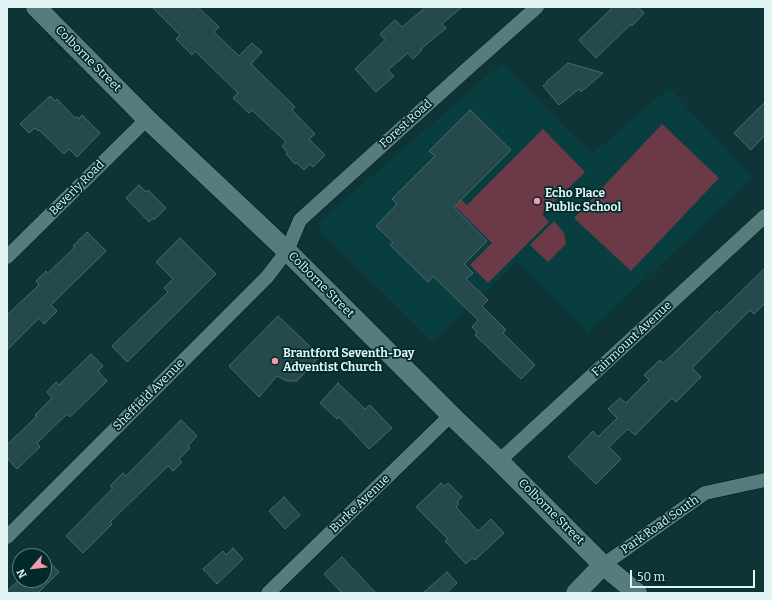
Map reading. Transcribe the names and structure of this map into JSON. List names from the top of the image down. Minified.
{"streets":{"main road":["Colborne Street"],"street":["Forest Road","Beverly Road","Fairmount Avenue","Sheffield Avenue","Burke Avenue","Park Road South"]},"crossings":[["Colborne Street","Forest Road"],["Colborne Street","Beverly Road"],["Colborne Street","Fairmount Avenue"],["Colborne Street","Sheffield Avenue"],["Colborne Street","Burke Avenue"],["Colborne Street","Park Road South"],["Forest Road","Sheffield Avenue"]],"places":["Echo Place Public School","Brantford Seventh-Day Adventist Church"],"scale_bar":"50 m","north":"bottom left"}
